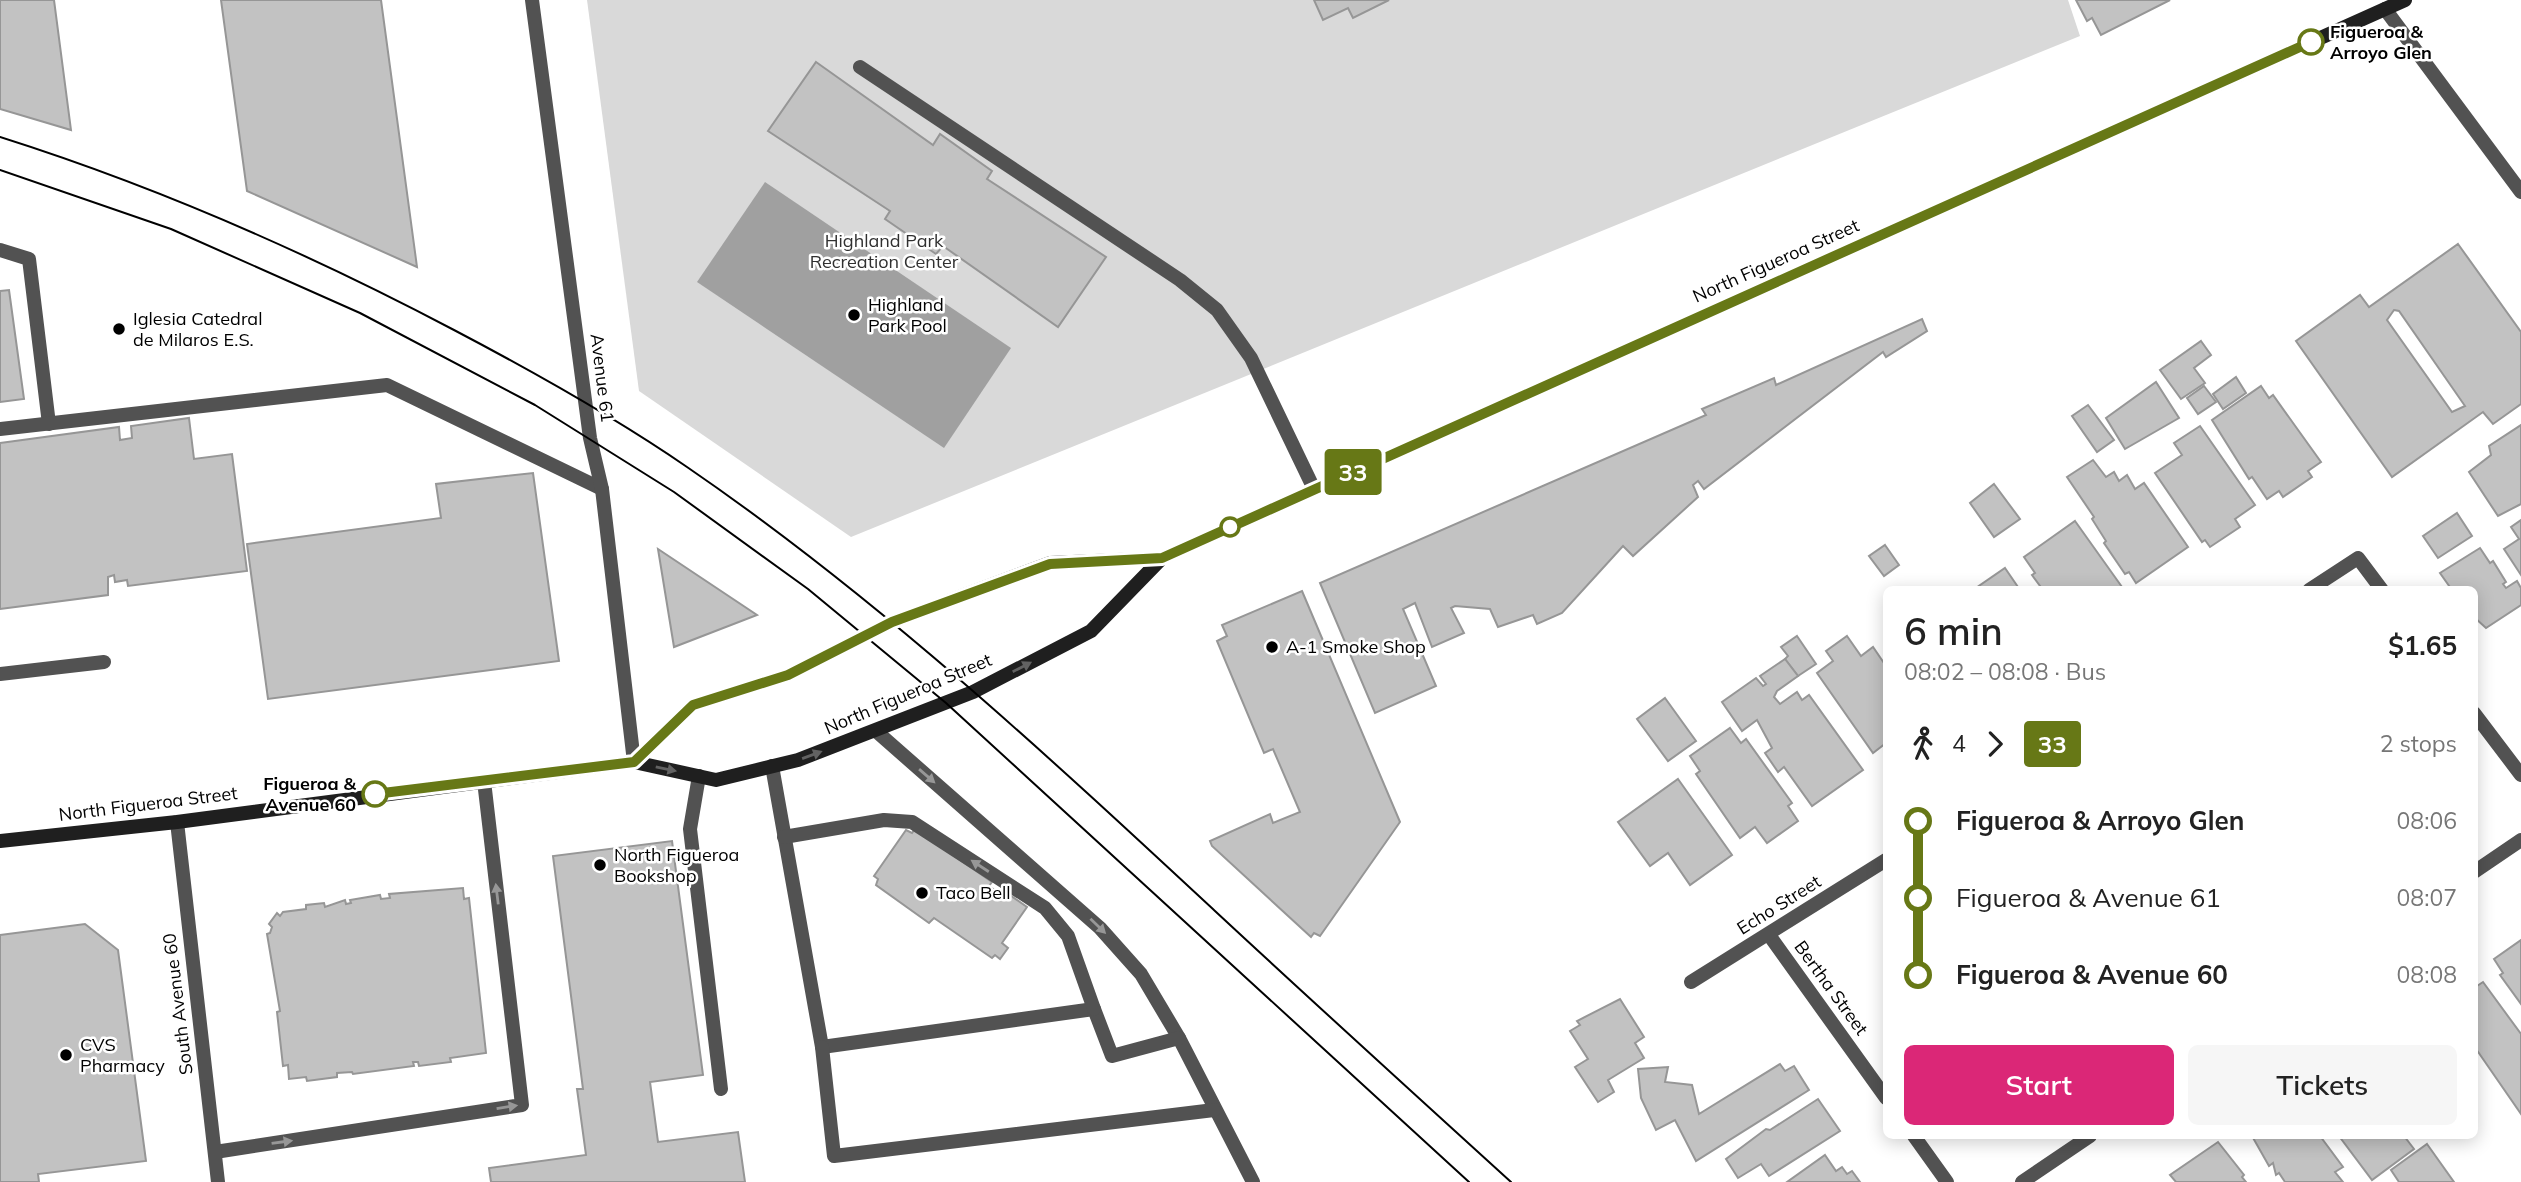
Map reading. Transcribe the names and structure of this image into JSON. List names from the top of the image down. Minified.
{"streets":{"main road":["North Figueroa Street"],"street":["Avenue 61","Echo Street","Bertha Street","South Avenue 60"]},"crossings":[["North Figueroa Street","Avenue 61"],["North Figueroa Street","South Avenue 60"],["Echo Street","Bertha Street"]],"parks":["Highland Park Recreation Center"],"places":["Figueroa & Arroyo Glen","Highland Park Pool","Iglesia Catedral de Milaros E.S.","A-1 Smoke Shop","Figueroa & Avenue 60","North Figueroa Bookshop","Taco Bell","CVS Pharmacy"],"lines":["bus line 33"],"page":{"on_map":"33","heading":["6 min","08:02 – 08:08 · Bus","$1.65"],"legs":["4","33","2 stops"],"list":[{"name":"Figueroa & Arroyo Glen","value":"08:06"},{"name":"Figueroa & Avenue 61","value":"08:07"},{"name":"Figueroa & Avenue 60","value":"08:08"}],"buttons":["Start","Tickets"]}}
